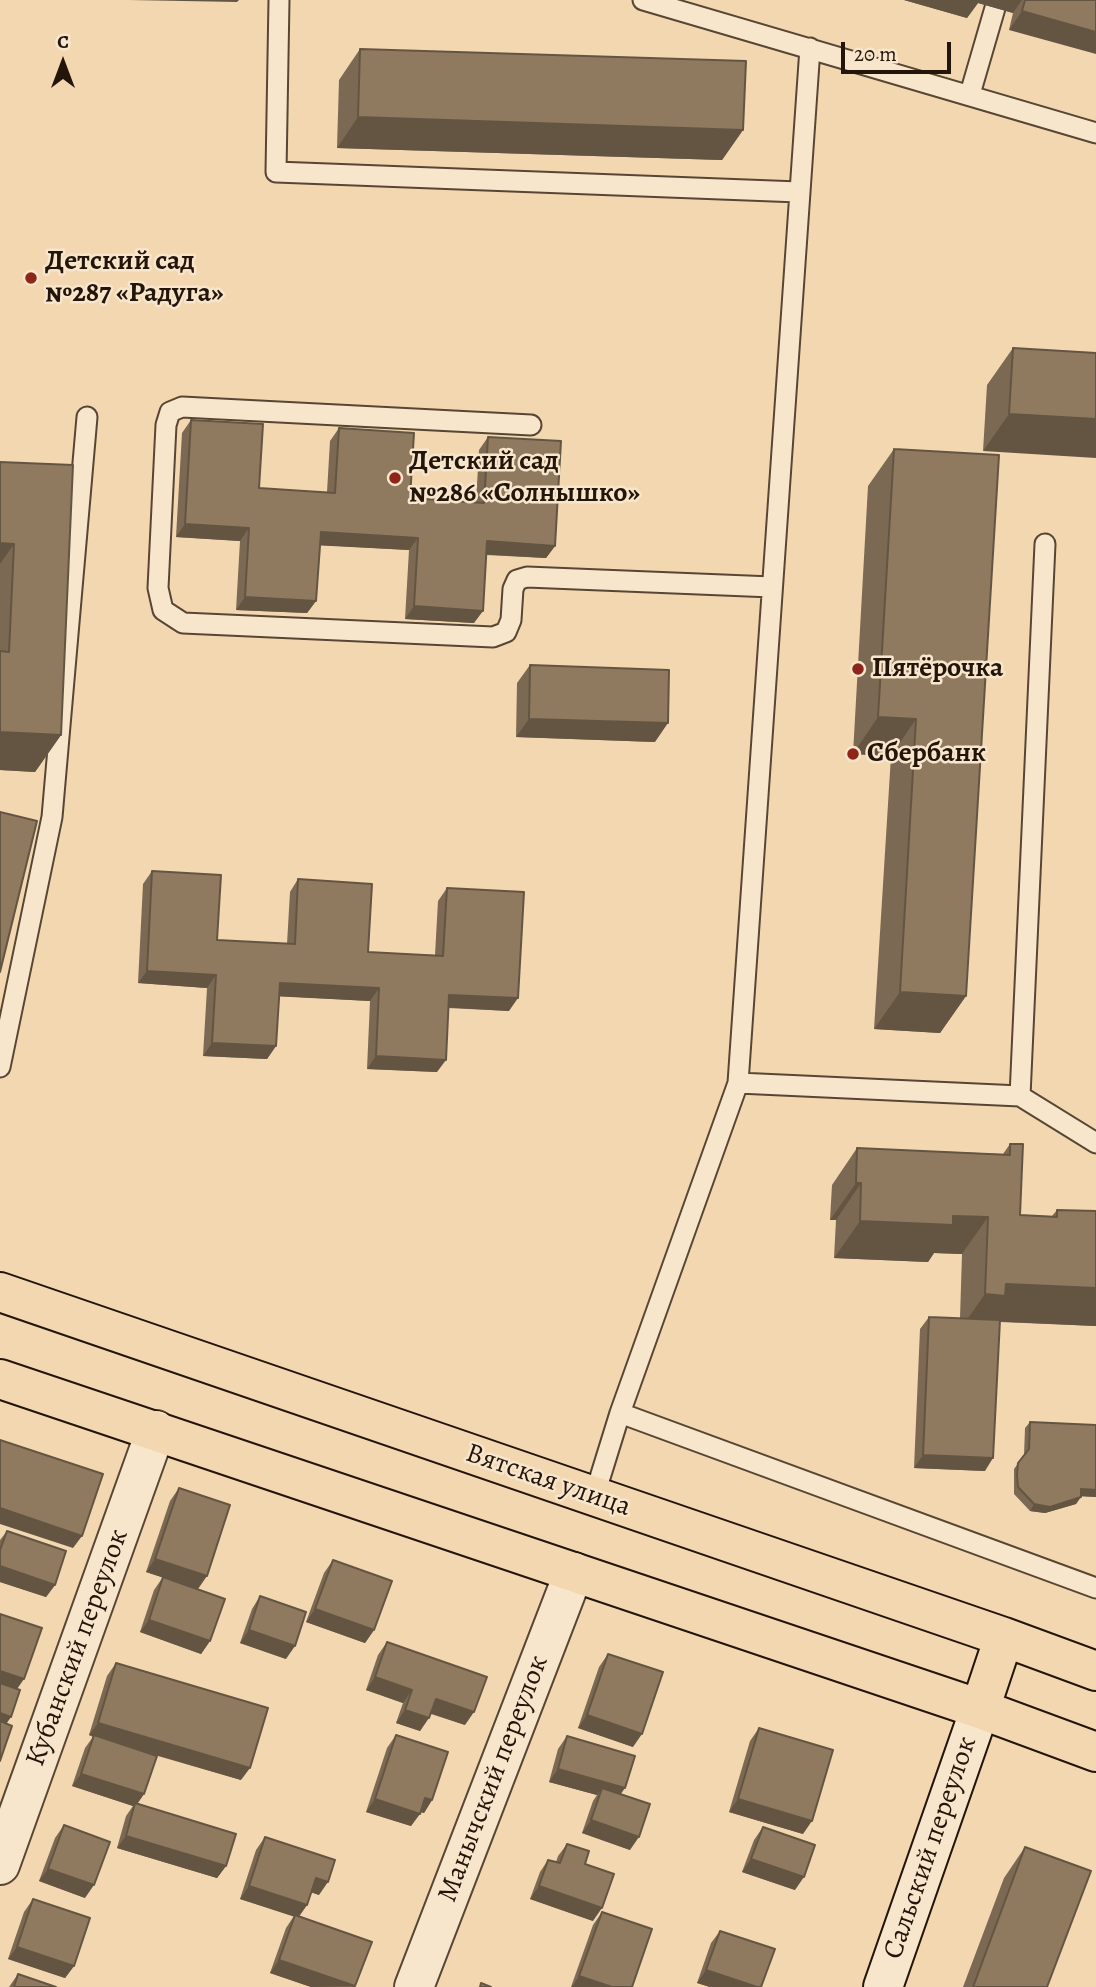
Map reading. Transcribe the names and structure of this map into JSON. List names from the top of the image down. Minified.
{"streets":{"main road":["Вятская улица"],"street":["Кубанский переулок","Манычский переулок","Сальский переулок"]},"places":["Детский сад №287 «Радуга»","Детский сад №286 «Солнышко»","Пятёрочка","Сбербанк"],"scale_bar":"20 m","north":"top"}
